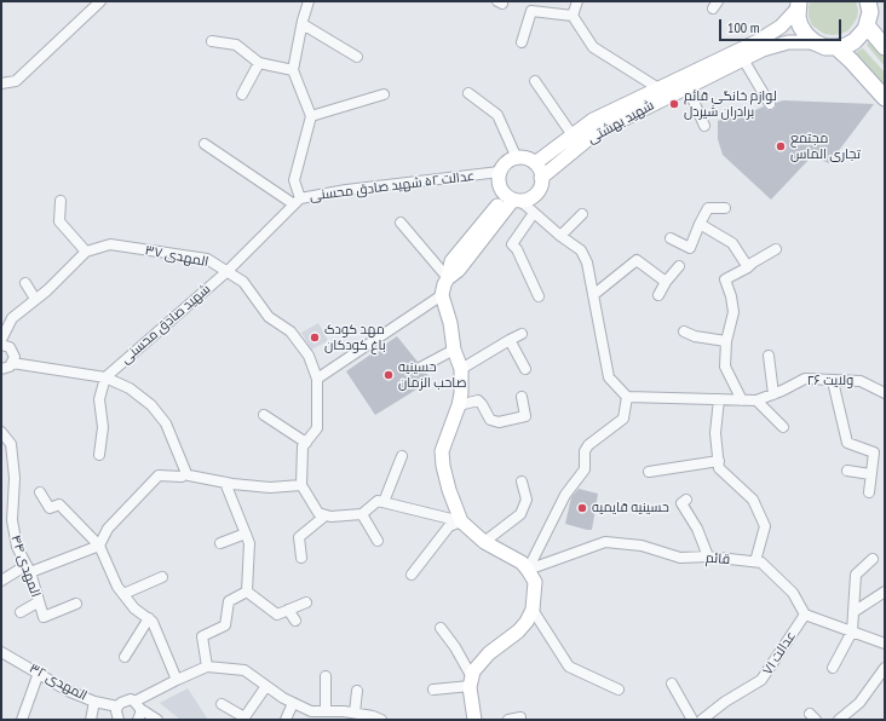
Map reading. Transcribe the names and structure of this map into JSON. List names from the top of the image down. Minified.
{"streets":{"main road":["شهید بهشتی"],"street":["عدالت ۵۲ شهید صادق محسنی","المهدی ۳۷","شهید صادق محسنی","ولایت ۲۶","قائم","المهدی ۴۴","عدالت ۷۱","المهدی ۳۲"]},"crossings":[["شهید بهشتی","عدالت ۵۲ شهید صادق محسنی"],["عدالت ۵۲ شهید صادق محسنی","المهدی ۳۷"],["عدالت ۵۲ شهید صادق محسنی","شهید صادق محسنی"],["المهدی ۳۷","شهید صادق محسنی"],["قائم","عدالت ۷۱"]],"places":["لوازم خانگی قائم برادران شیردل","مجتمع تجاری الماس","مهد کودک باغ کودکان","حسینیه صاحب الزمان","حسینیه قایمیه"],"scale_bar":"100 m"}
